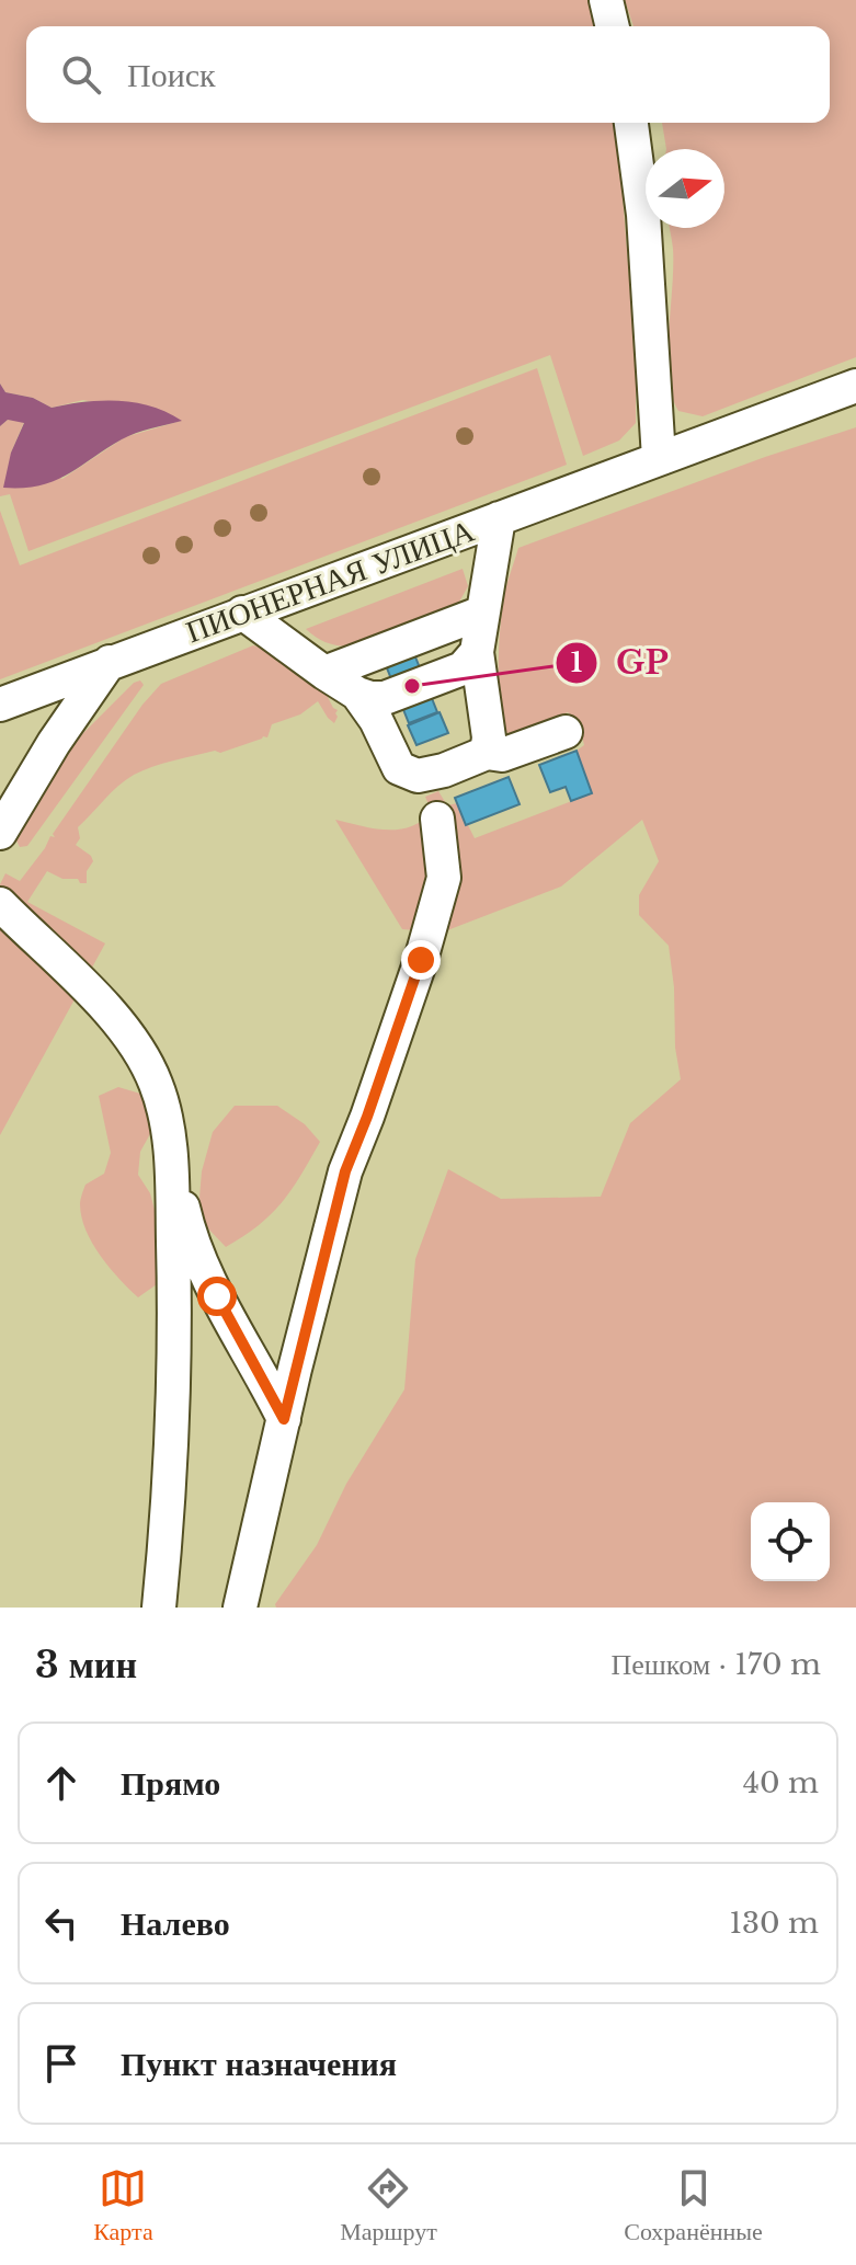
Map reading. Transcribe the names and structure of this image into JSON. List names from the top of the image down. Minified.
{"streets":{"street":["ПИОНЕРНАЯ УЛИЦА"]},"places":["GP"],"north":"right","page":{"search":"Поиск","heading":["3 мин","Пешком · 170 m"],"list":[["Прямо","40 m"],["Налево","130 m"],"Пункт назначения"],"nav":["Карта","Маршрут","Сохранённые"]}}
